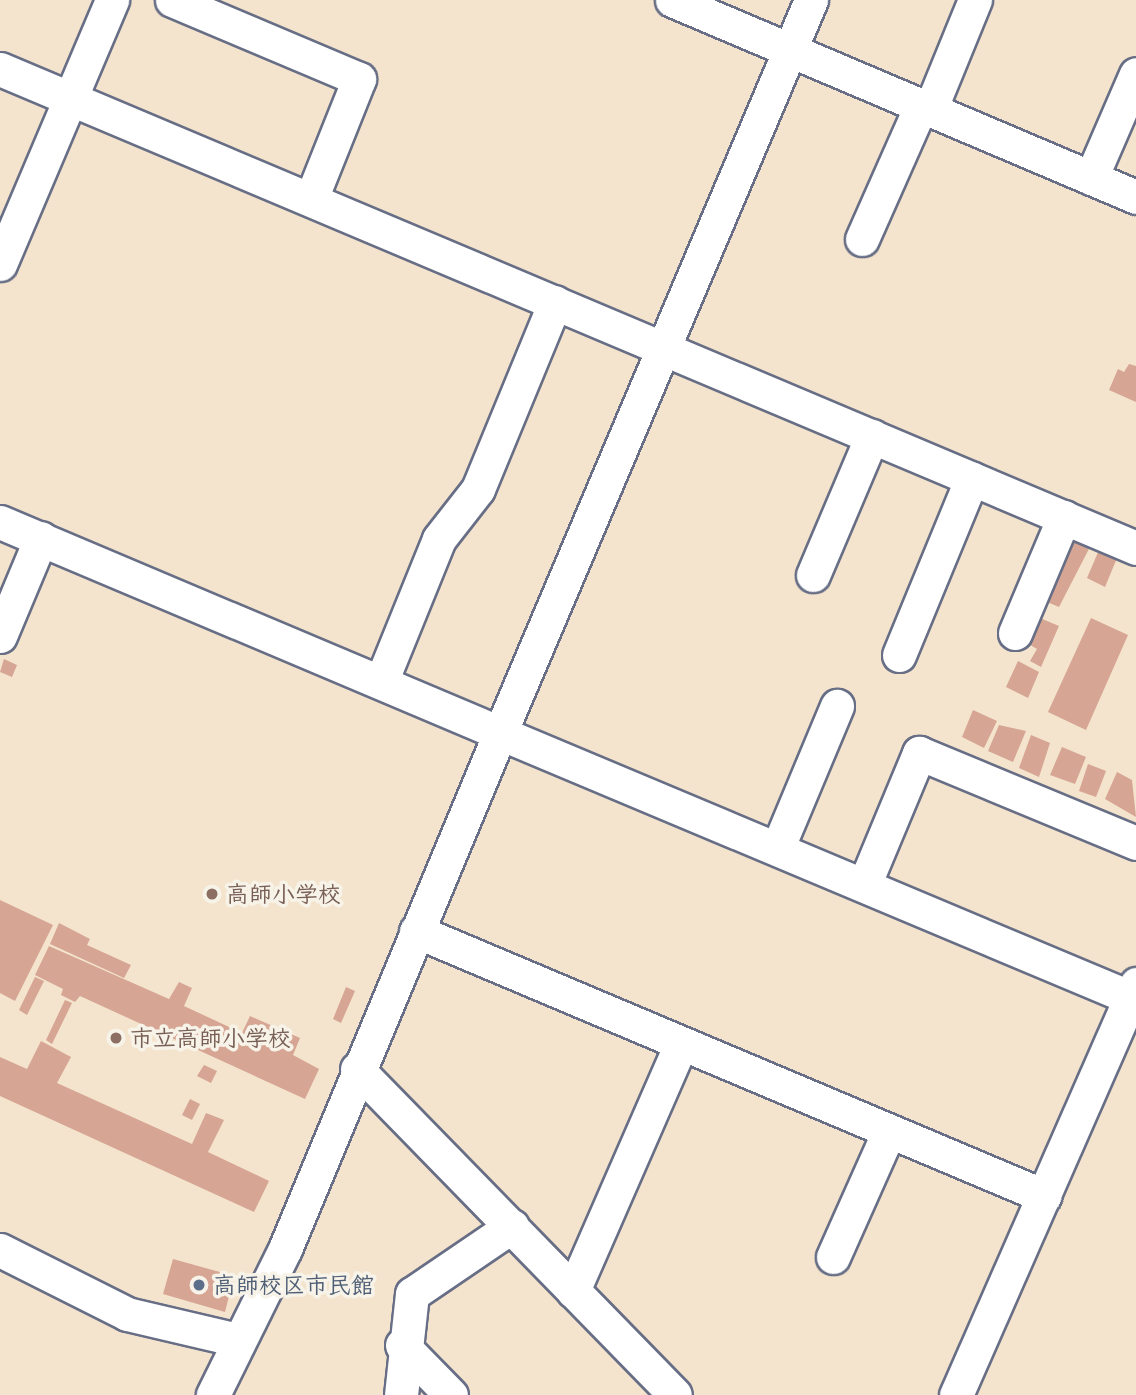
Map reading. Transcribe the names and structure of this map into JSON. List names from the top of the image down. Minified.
{"places":["高師小学校","市立高師小学校","高師校区市民館"]}
